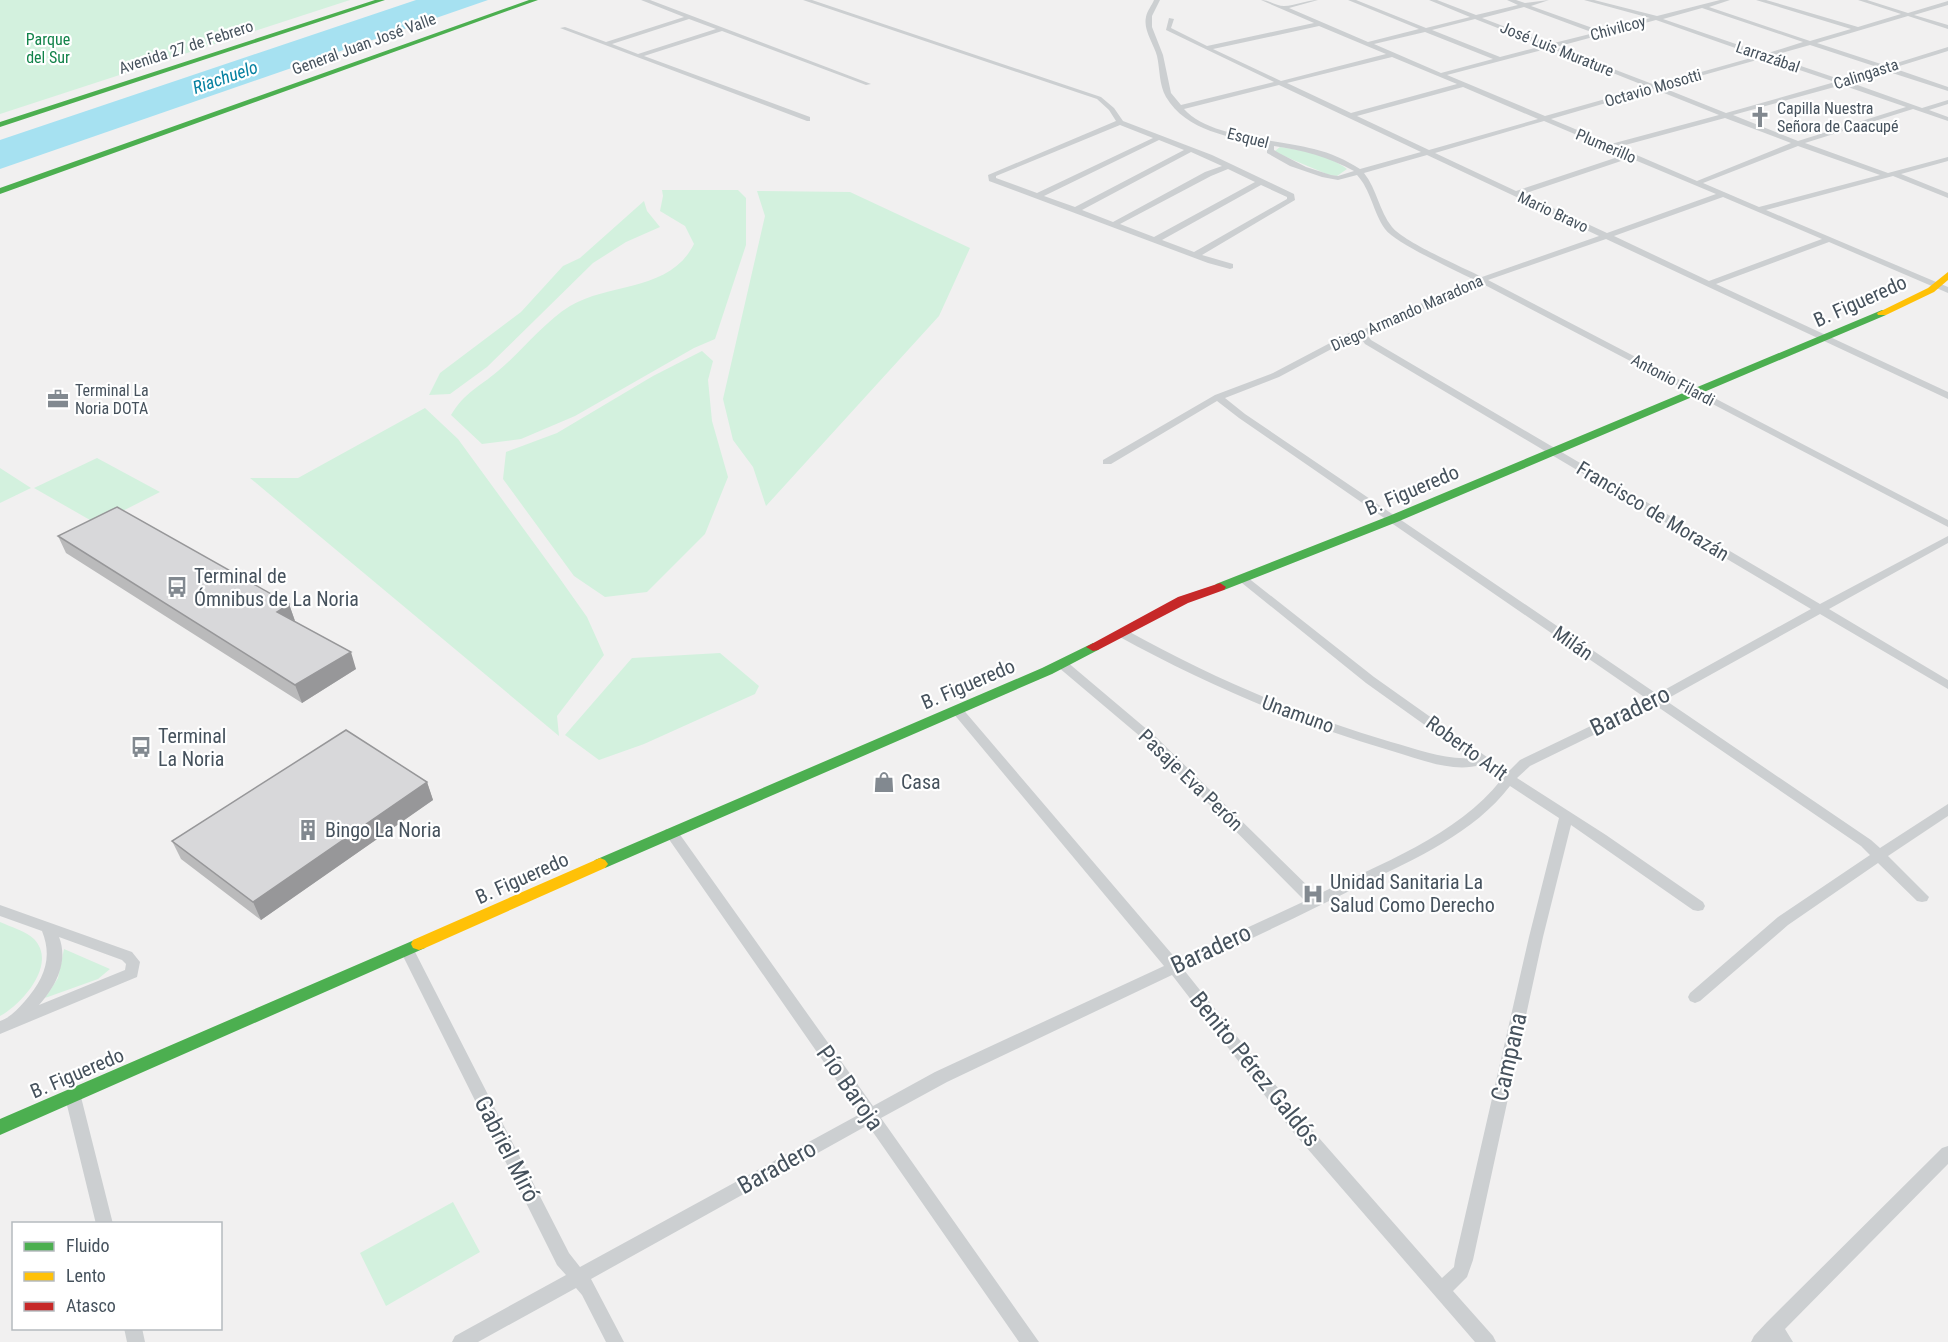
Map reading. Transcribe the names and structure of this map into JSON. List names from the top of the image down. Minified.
{"streets":{"main road":["General Juan José Valle","Avenida 27 de Febrero","B. Figueredo"],"street":["Chivilcoy","José Luis Murature","Larrazábal","Calingasta","Octavio Mosotti","Esquel","Plumerillo","Mario Bravo","Diego Armando Maradona","Antonio Filardi","Francisco de Morazán","Milán","Baradero","Unamuno","Roberto Arlt","Pasaje Eva Perón","Campana","Benito Pérez Galdós","Pío Baroja","Gabriel Miró"]},"crossings":[["Chivilcoy","José Luis Murature"],["Chivilcoy","Larrazábal"],["Chivilcoy","Plumerillo"],["José Luis Murature","Calingasta"],["José Luis Murature","Octavio Mosotti"],["Larrazábal","Calingasta"],["Larrazábal","Octavio Mosotti"],["Calingasta","Plumerillo"],["Octavio Mosotti","Esquel"],["Octavio Mosotti","Plumerillo"],["Octavio Mosotti","Mario Bravo"],["Octavio Mosotti","Antonio Filardi"],["Esquel","Antonio Filardi"],["Plumerillo","B. Figueredo"],["Plumerillo","Diego Armando Maradona"],["Mario Bravo","B. Figueredo"],["Mario Bravo","Diego Armando Maradona"],["B. Figueredo","Antonio Filardi"],["B. Figueredo","Francisco de Morazán"],["B. Figueredo","Milán"],["B. Figueredo","Unamuno"],["B. Figueredo","Roberto Arlt"],["B. Figueredo","Pasaje Eva Perón"],["B. Figueredo","Benito Pérez Galdós"],["B. Figueredo","Pío Baroja"],["B. Figueredo","Gabriel Miró"],["Diego Armando Maradona","Antonio Filardi"],["Diego Armando Maradona","Francisco de Morazán"],["Diego Armando Maradona","Milán"],["Francisco de Morazán","Baradero"],["Milán","Baradero"],["Baradero","Roberto Arlt"],["Baradero","Pasaje Eva Perón"],["Baradero","Benito Pérez Galdós"],["Baradero","Pío Baroja"],["Baradero","Gabriel Miró"],["Unamuno","Roberto Arlt"],["Roberto Arlt","Campana"],["Campana","Benito Pérez Galdós"]],"water":["Riachuelo"],"parks":["Parque del Sur"],"places":{"church":["Capilla Nuestra Señora de Caacupé"],"office":["Terminal La Noria DOTA"],"bus stop":["Terminal de Ómnibus de La Noria","Terminal La Noria"],"shop":["Casa"],"building":["Bingo La Noria"],"hospital":["Unidad Sanitaria La Salud Como Derecho"]},"legend":["Fluido","Lento","Atasco"]}
